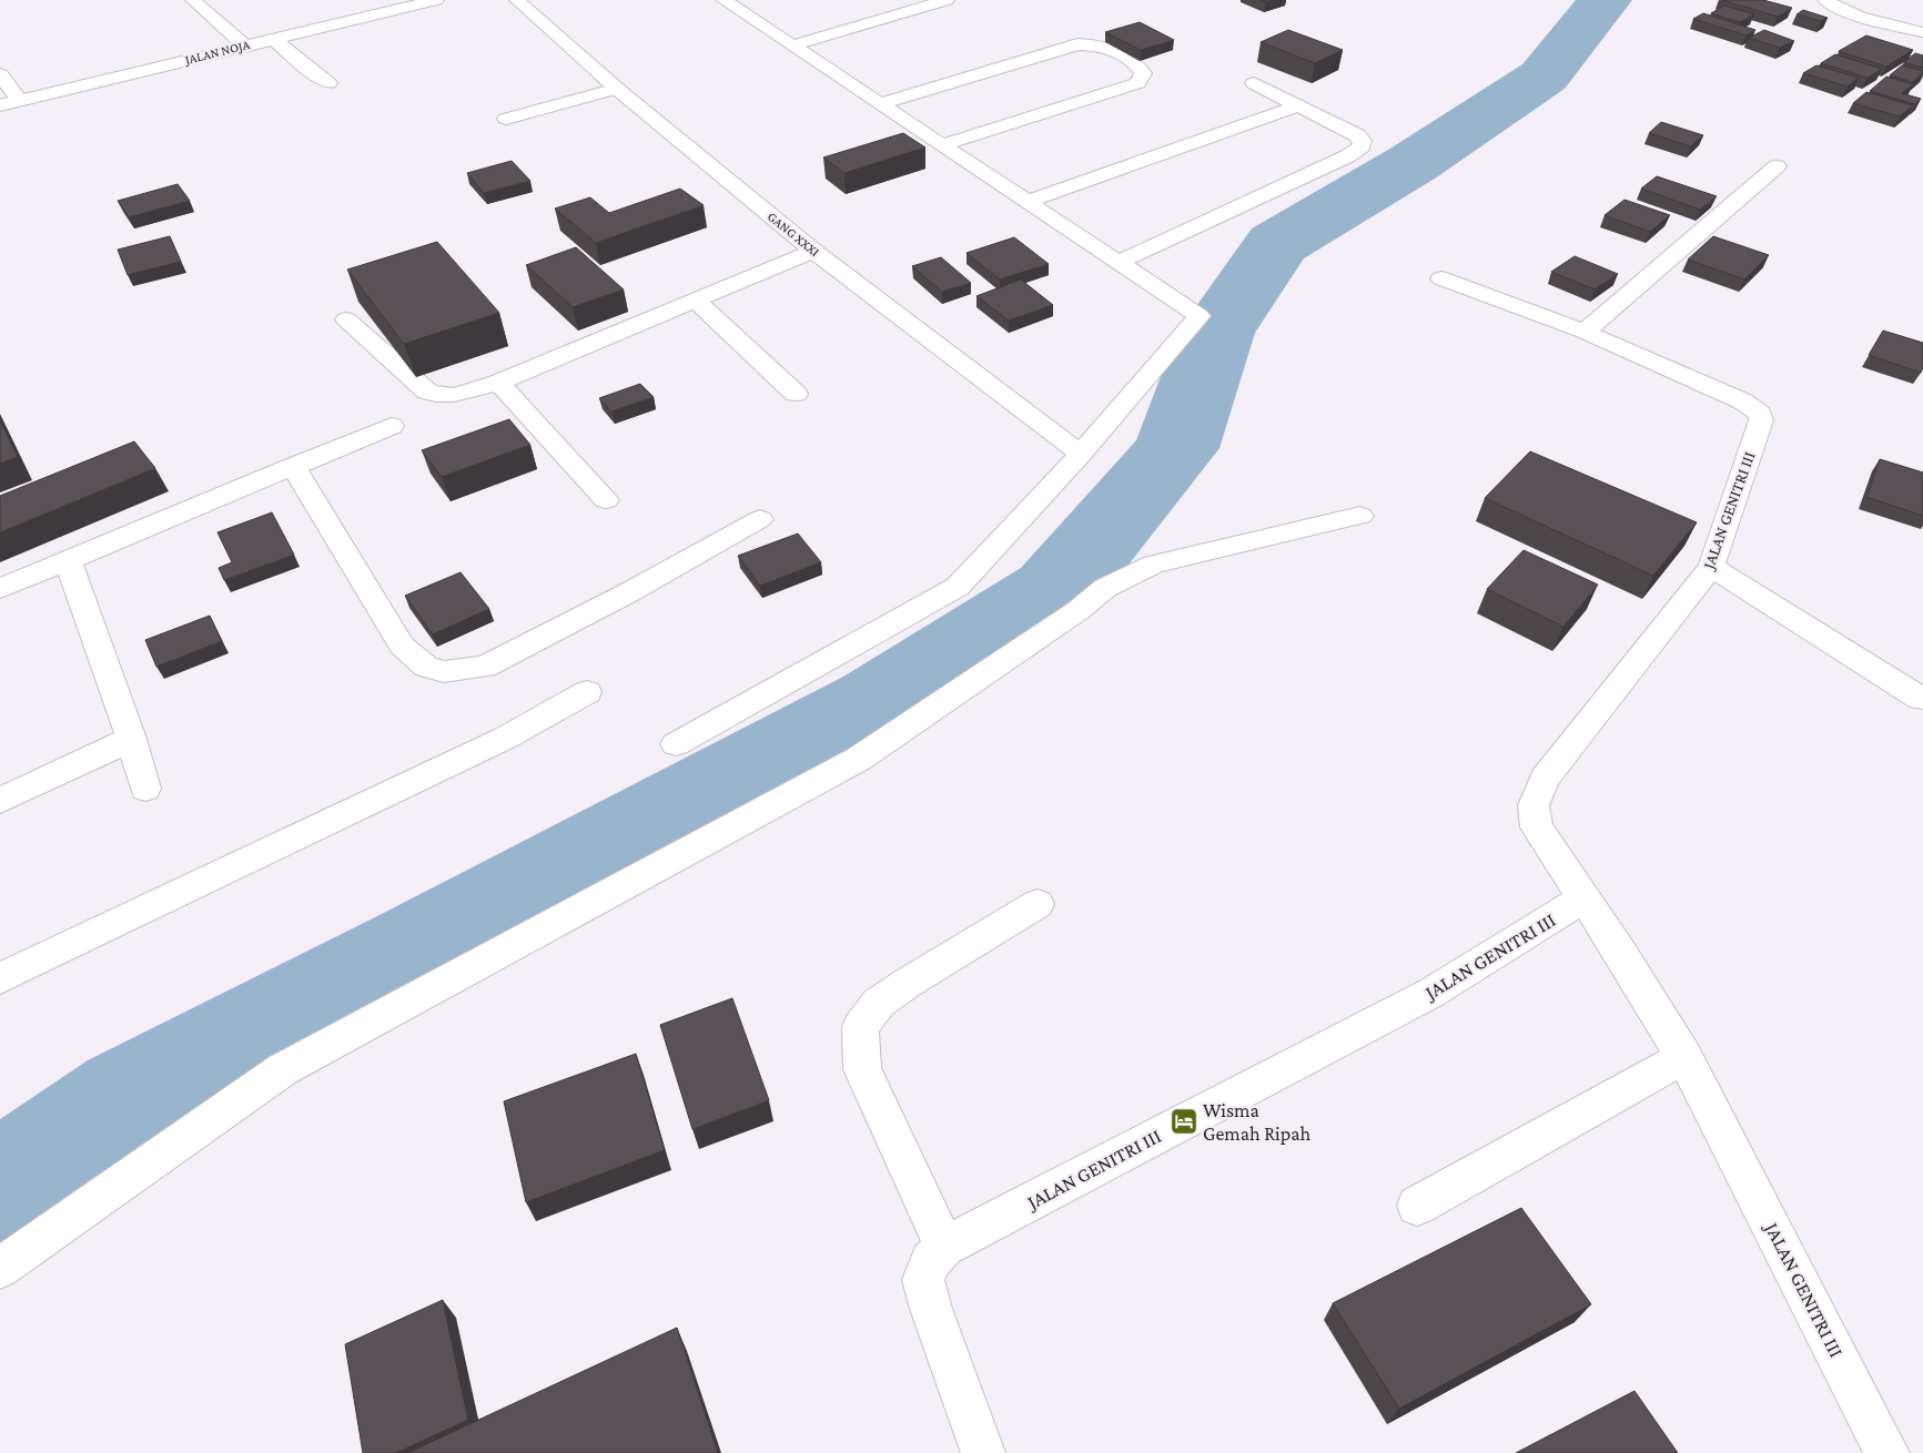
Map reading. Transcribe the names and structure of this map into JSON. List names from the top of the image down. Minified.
{"streets":{"street":["JALAN NOJA","GANG XXXI","JALAN GENITRI III"]},"places":{"hotel":["Wisma Gemah Ripah"]}}
